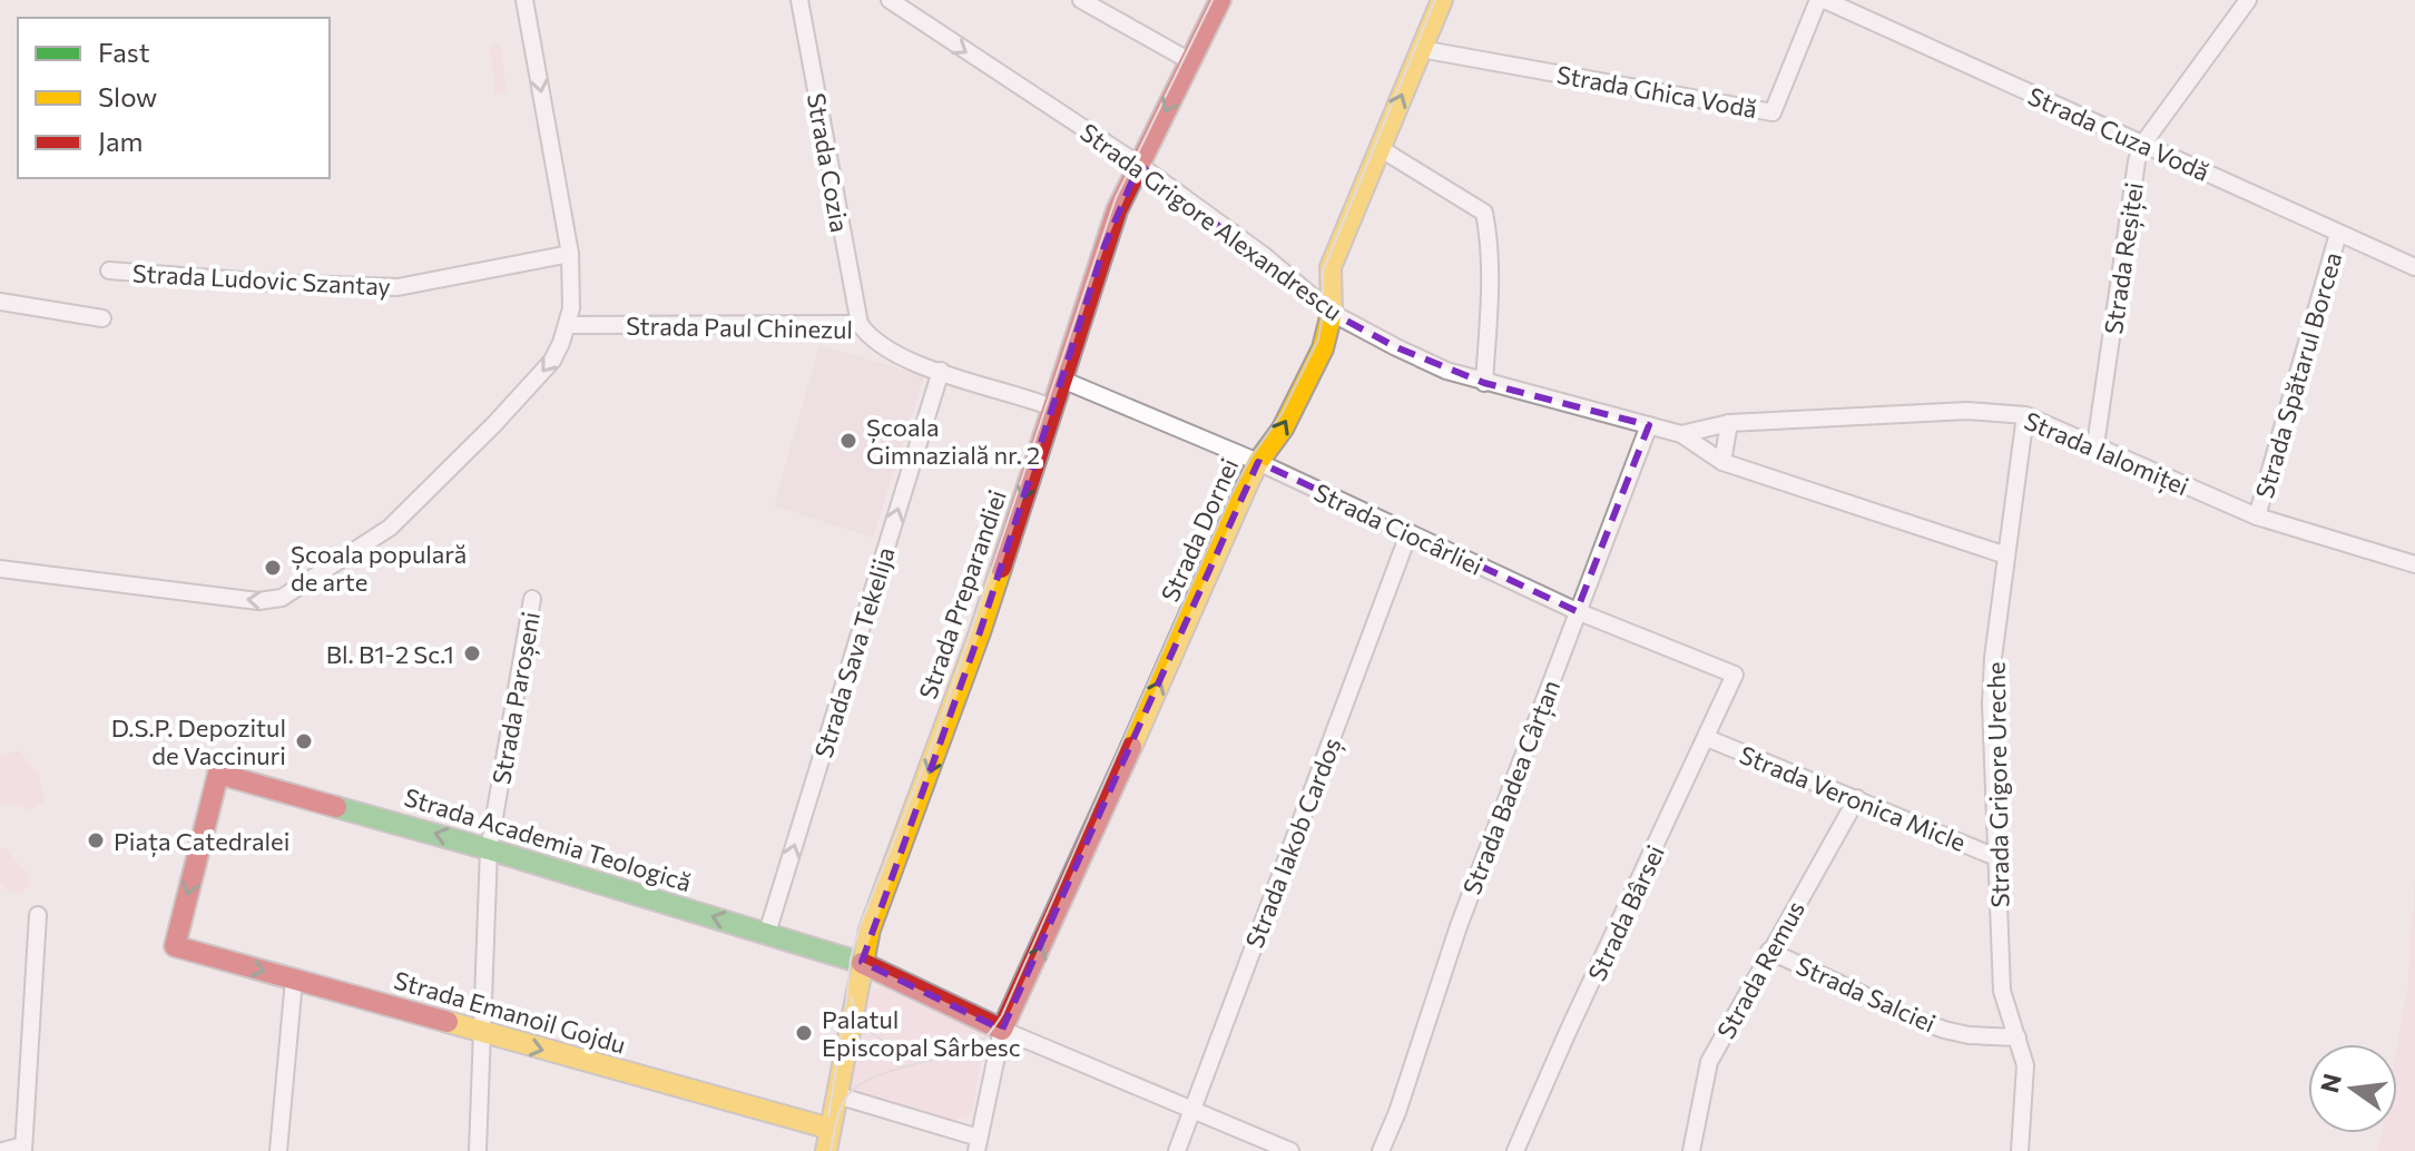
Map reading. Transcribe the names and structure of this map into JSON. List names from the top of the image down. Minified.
{"streets":{"main road":["Strada Dornei","Strada Preparandiei","Strada Academia Teologică","Strada Emanoil Gojdu"],"street":["Strada Ghica Vodă","Strada Cuza Vodă","Strada Cozia","Strada Grigore Alexandrescu","Strada Reșiței","Strada Ludovic Szantay","Strada Paul Chinezul","Strada Spătarul Borcea","Strada Ialomiței","Strada Ciocârliei","Strada Sava Tekelija","Strada Paroșeni","Strada Grigore Ureche","Strada Badea Cârțan","Strada Veronica Micle","Strada Iakob Cardoș","Strada Bârsei","Strada Remus","Strada Salciei"]},"crossings":[["Strada Ghica Vodă","Strada Cuza Vodă"],["Strada Ghica Vodă","Strada Dornei"],["Strada Cuza Vodă","Strada Reșiței"],["Strada Cuza Vodă","Strada Spătarul Borcea"],["Strada Cozia","Strada Paul Chinezul"],["Strada Grigore Alexandrescu","Strada Ialomiței"],["Strada Grigore Alexandrescu","Strada Dornei"],["Strada Grigore Alexandrescu","Strada Preparandiei"],["Strada Grigore Alexandrescu","Strada Grigore Ureche"],["Strada Grigore Alexandrescu","Strada Badea Cârțan"],["Strada Reșiței","Strada Ialomiței"],["Strada Paul Chinezul","Strada Preparandiei"],["Strada Paul Chinezul","Strada Sava Tekelija"],["Strada Spătarul Borcea","Strada Ialomiței"],["Strada Ialomiței","Strada Grigore Ureche"],["Strada Ciocârliei","Strada Dornei"],["Strada Ciocârliei","Strada Preparandiei"],["Strada Ciocârliei","Strada Badea Cârțan"],["Strada Ciocârliei","Strada Iakob Cardoș"],["Strada Ciocârliei","Strada Bârsei"],["Strada Dornei","Strada Academia Teologică"],["Strada Preparandiei","Strada Academia Teologică"],["Strada Preparandiei","Strada Emanoil Gojdu"],["Strada Sava Tekelija","Strada Academia Teologică"],["Strada Paroșeni","Strada Academia Teologică"],["Strada Paroșeni","Strada Emanoil Gojdu"],["Strada Grigore Ureche","Strada Veronica Micle"],["Strada Grigore Ureche","Strada Salciei"],["Strada Veronica Micle","Strada Bârsei"],["Strada Veronica Micle","Strada Remus"],["Strada Academia Teologică","Strada Emanoil Gojdu"],["Strada Remus","Strada Salciei"]],"one_way":["Strada Dornei","Strada Preparandiei","Strada Sava Tekelija","Strada Emanoil Gojdu"],"places":["Școala Gimnazială nr. 2","Școala populară de arte","Bl. B1-2 Sc.1","D.S.P. Depozitul de Vaccinuri","Piața Catedralei","Palatul Episcopal Sârbesc"],"legend":["Fast","Slow","Jam"],"north":"left"}
